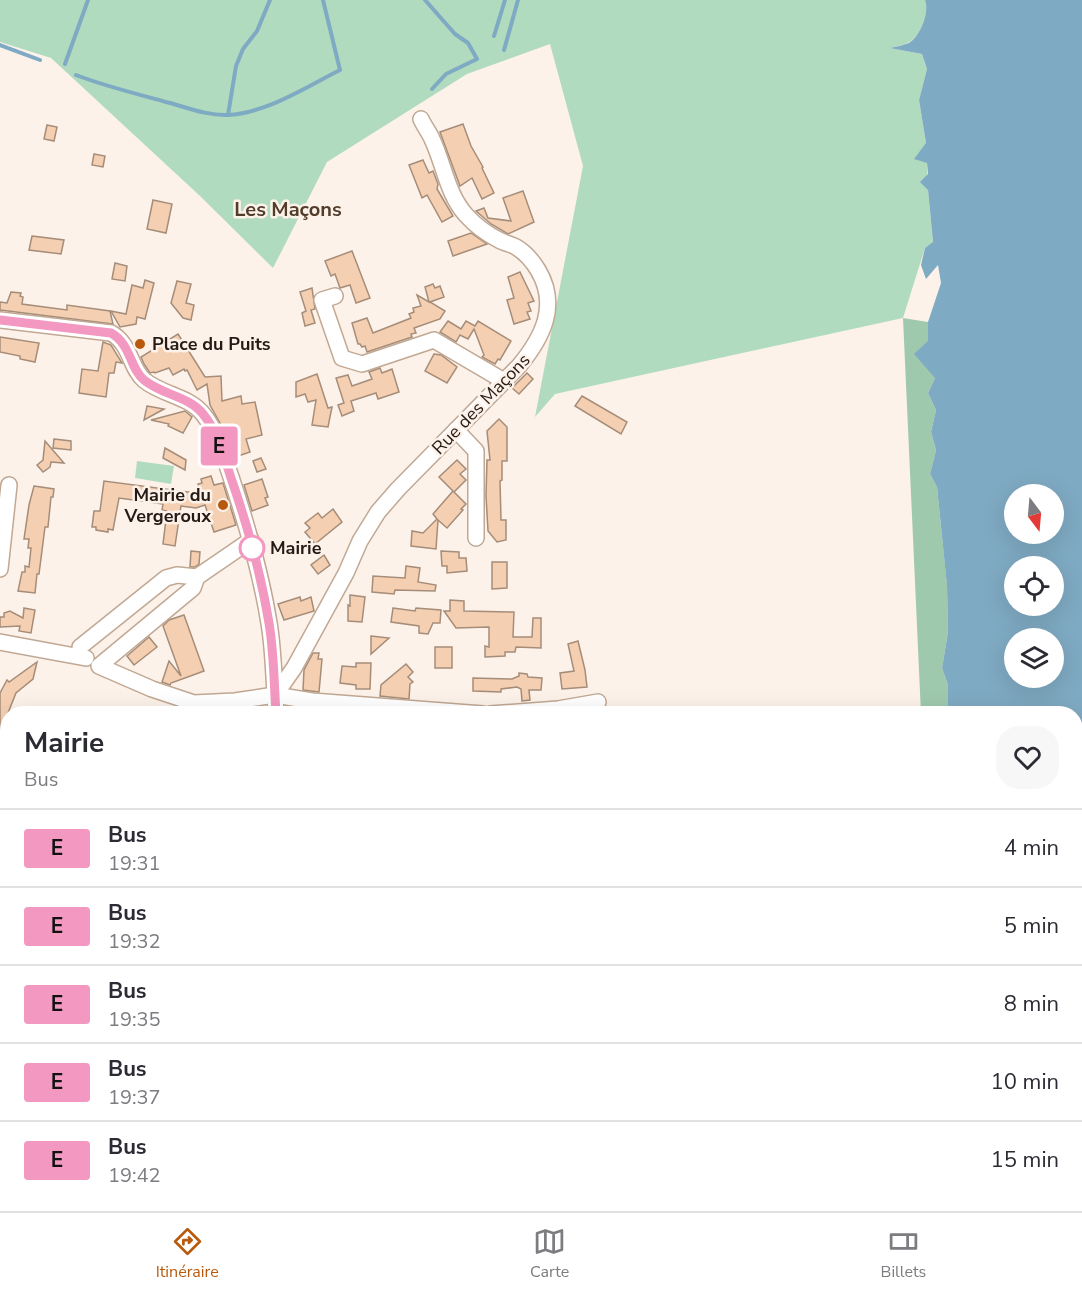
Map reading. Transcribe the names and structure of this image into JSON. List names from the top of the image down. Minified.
{"streets":{"street":["Rue des Maçons"]},"districts":["Les Maçons"],"places":["Place du Puits","Mairie du Vergeroux","Mairie"],"lines":["bus line E"],"north":"bottom","page":{"on_map":"E","heading":["Mairie","Bus"],"list":[{"mark":"E","name":"Bus","note":"19:31","value":"4 min"},{"mark":"E","name":"Bus","note":"19:32","value":"5 min"},{"mark":"E","name":"Bus","note":"19:35","value":"8 min"},{"mark":"E","name":"Bus","note":"19:37","value":"10 min"},{"mark":"E","name":"Bus","note":"19:42","value":"15 min"}],"tabs":["Itinéraire","Carte","Billets"]}}
